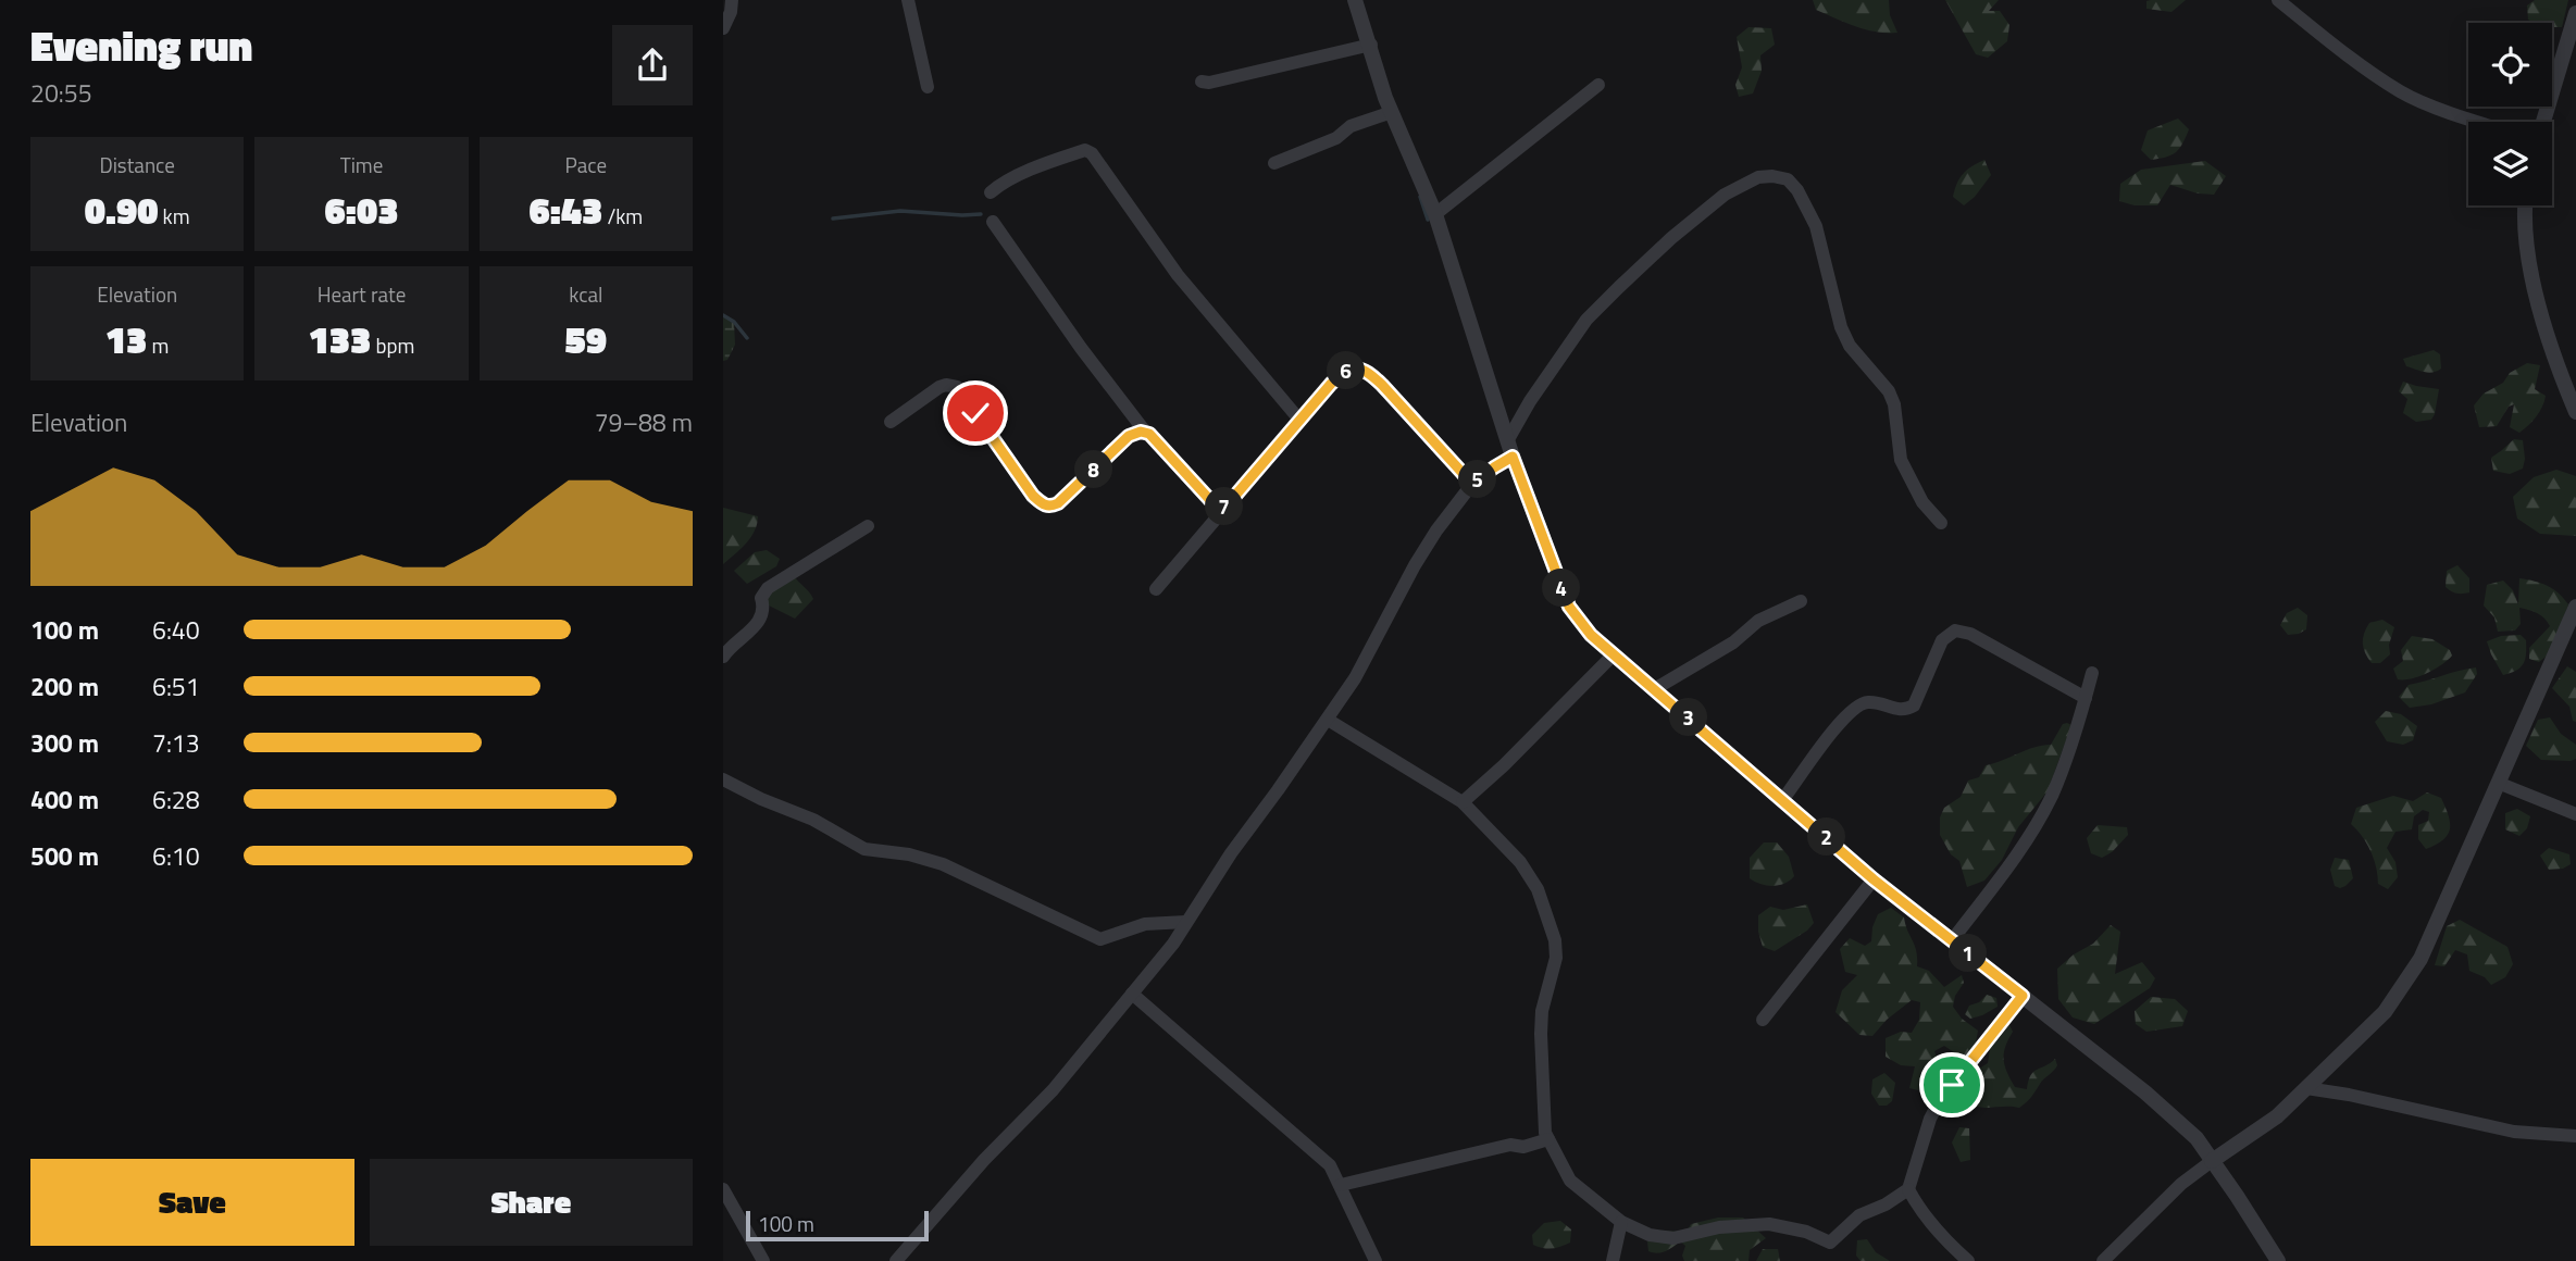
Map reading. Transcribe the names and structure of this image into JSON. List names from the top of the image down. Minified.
{"scale_bar":"100 m","page":{"heading":["Evening run","20:55"],"stats":[["Distance","0.90 km"],["Time","6:03"],["Pace","6:43 /km"],["Elevation","13 m"],["Heart rate","133 bpm"],["kcal","59"]],"pins":["6","8","5","7","4","3","2","1"],"chart":["Elevation","79–88 m"],"list":[{"name":"100 m","note":"6:40"},{"name":"200 m","note":"6:51"},{"name":"300 m","note":"7:13"},{"name":"400 m","note":"6:28"},{"name":"500 m","note":"6:10"}],"buttons":["Save","Share"],"scale":"100 m"}}
